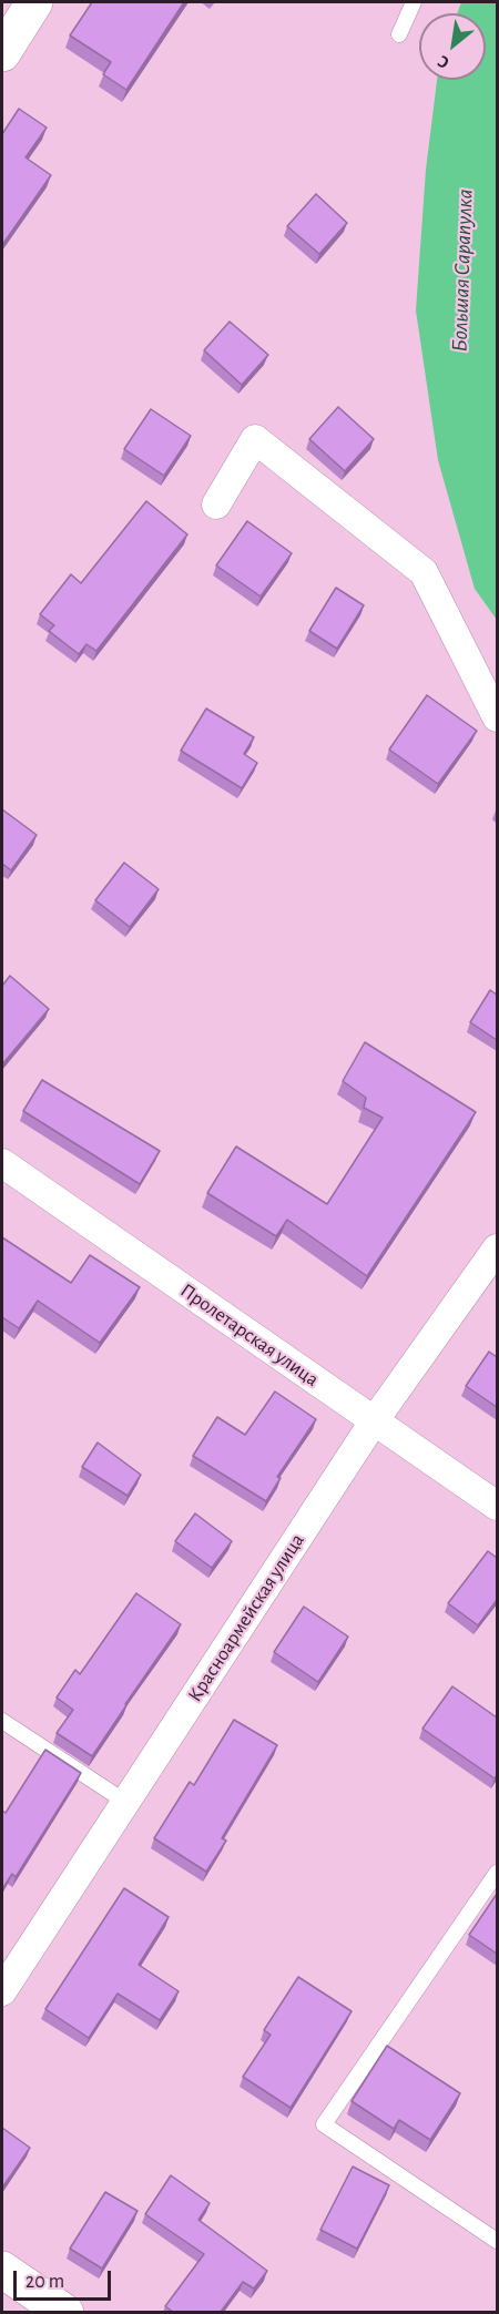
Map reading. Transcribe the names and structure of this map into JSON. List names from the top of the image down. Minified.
{"streets":{"street":["Пролетарская улица","Красноармейская улица"]},"crossings":[["Пролетарская улица","Красноармейская улица"]],"water":["Большая Сарапулка"],"scale_bar":"20 m","north":"bottom left"}
